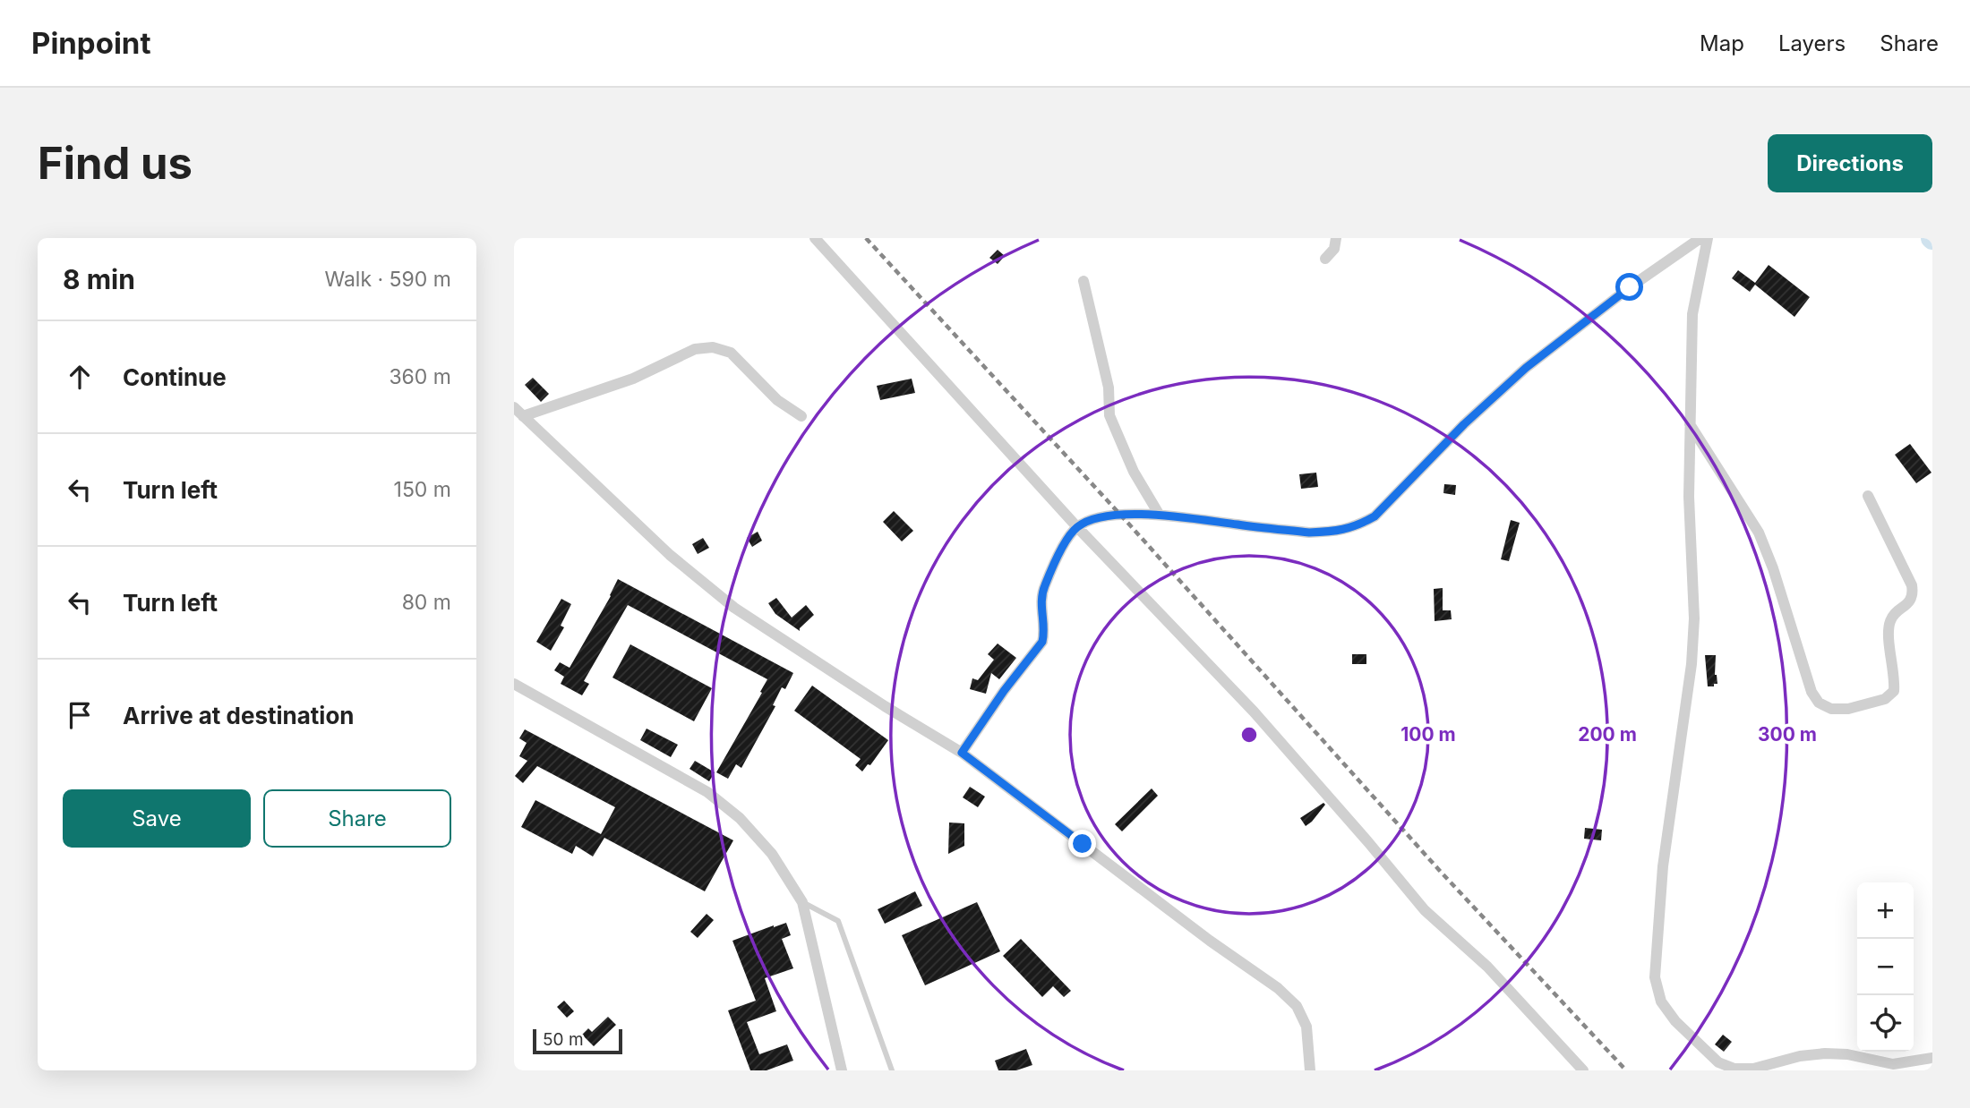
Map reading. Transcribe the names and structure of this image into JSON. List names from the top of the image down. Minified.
{"scale_bar":"50 m","page":{"header":"Pinpoint","nav":["Map","Layers","Share"],"buttons":["Directions",["Save","Share"]],"title":"Find us","heading":["8 min","Walk · 590 m"],"list":[["Continue","360 m"],["Turn left","150 m"],["Turn left","80 m"],"Arrive at destination"],"map_buttons":["+","−"],"scale":"50 m"},"rings":["100 m","200 m","300 m"]}
